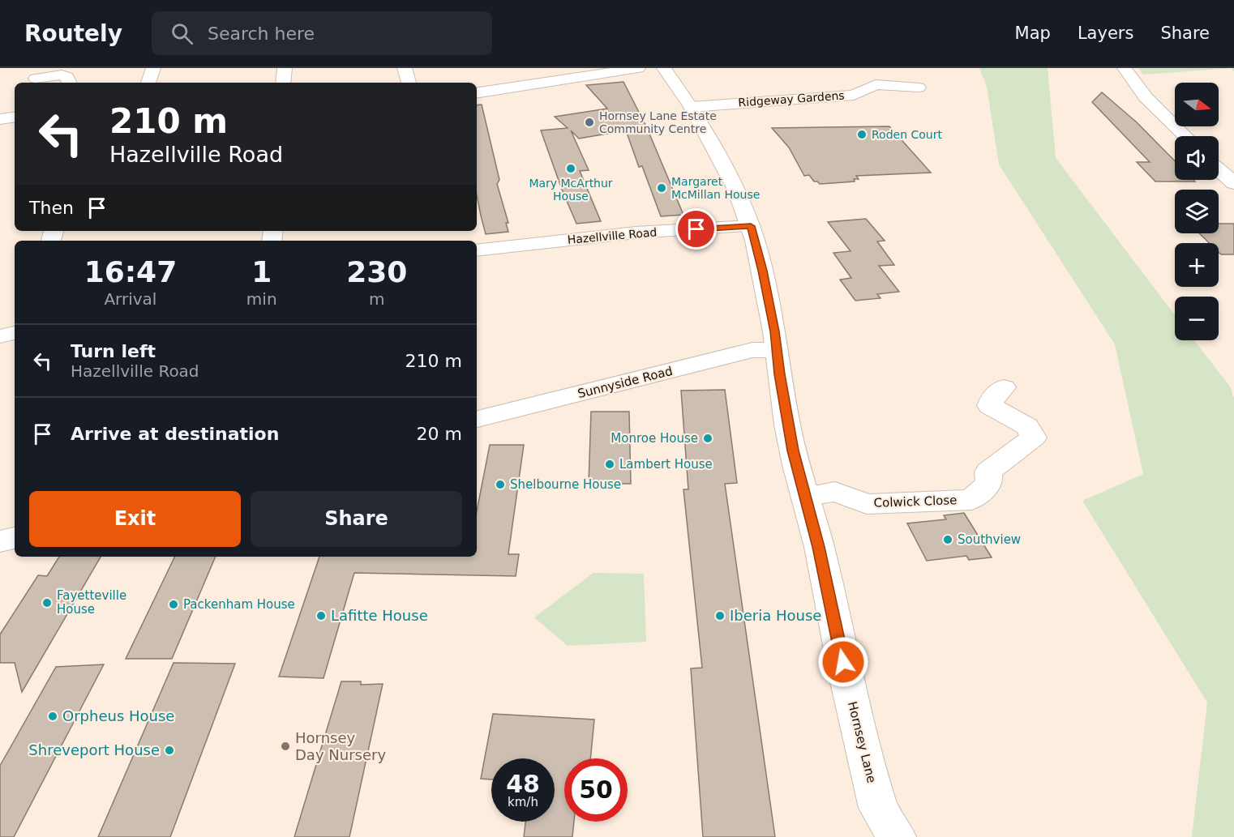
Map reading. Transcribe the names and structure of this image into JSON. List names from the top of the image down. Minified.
{"streets":{"street":["Ridgeway Gardens","Hazellville Road","Sunnyside Road","Colwick Close","Hornsey Lane"]},"crossings":[["Ridgeway Gardens","Hornsey Lane"],["Hazellville Road","Hornsey Lane"],["Sunnyside Road","Hornsey Lane"],["Colwick Close","Hornsey Lane"]],"places":["Hornsey Lane Estate Community Centre","Roden Court","Mary McArthur House","Margaret McMillan House","Monroe House","Lambert House","Shelbourne House","Southview","Fayetteville House","Packenham House","Lafitte House","Iberia House","Orpheus House","Hornsey Day Nursery","Shreveport House"],"north":"right","page":{"header":"Routely","search":"Search here","nav":["Map","Layers","Share"],"map_buttons":["+","−"],"turn":["210 m","Hazellville Road"],"then":"Then","eta":["16:47","Arrival","1","min","230","m"],"list":[{"name":"Turn left","note":"Hazellville Road","value":"210 m"},{"name":"Arrive at destination","value":"20 m"}],"buttons":["Exit","Share"],"speed":"48 km/h","limit":"50"}}
